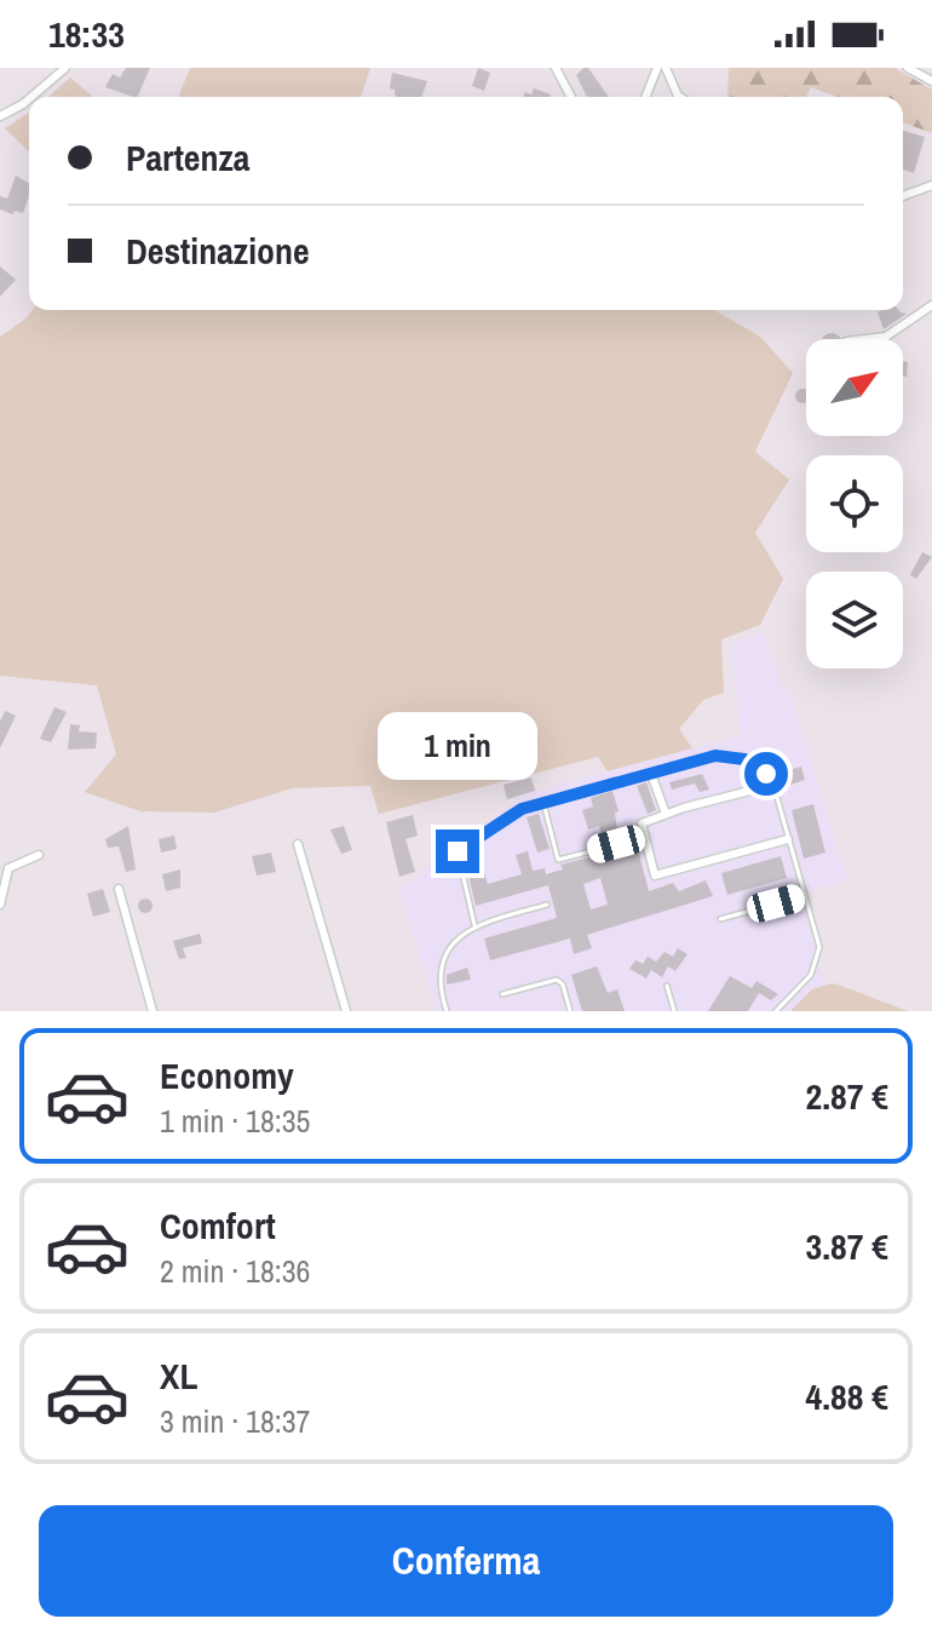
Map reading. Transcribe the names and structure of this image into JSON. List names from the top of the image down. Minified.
{"north":"top right","page":{"status":"18:33","banner":["Partenza","Destinazione"],"bubble":"1 min","list":[{"name":"Economy","note":"1 min · 18:35","value":"2.87 €"},{"name":"Comfort","note":"2 min · 18:36","value":"3.87 €"},{"name":"XL","note":"3 min · 18:37","value":"4.88 €"}],"buttons":"Conferma"}}
